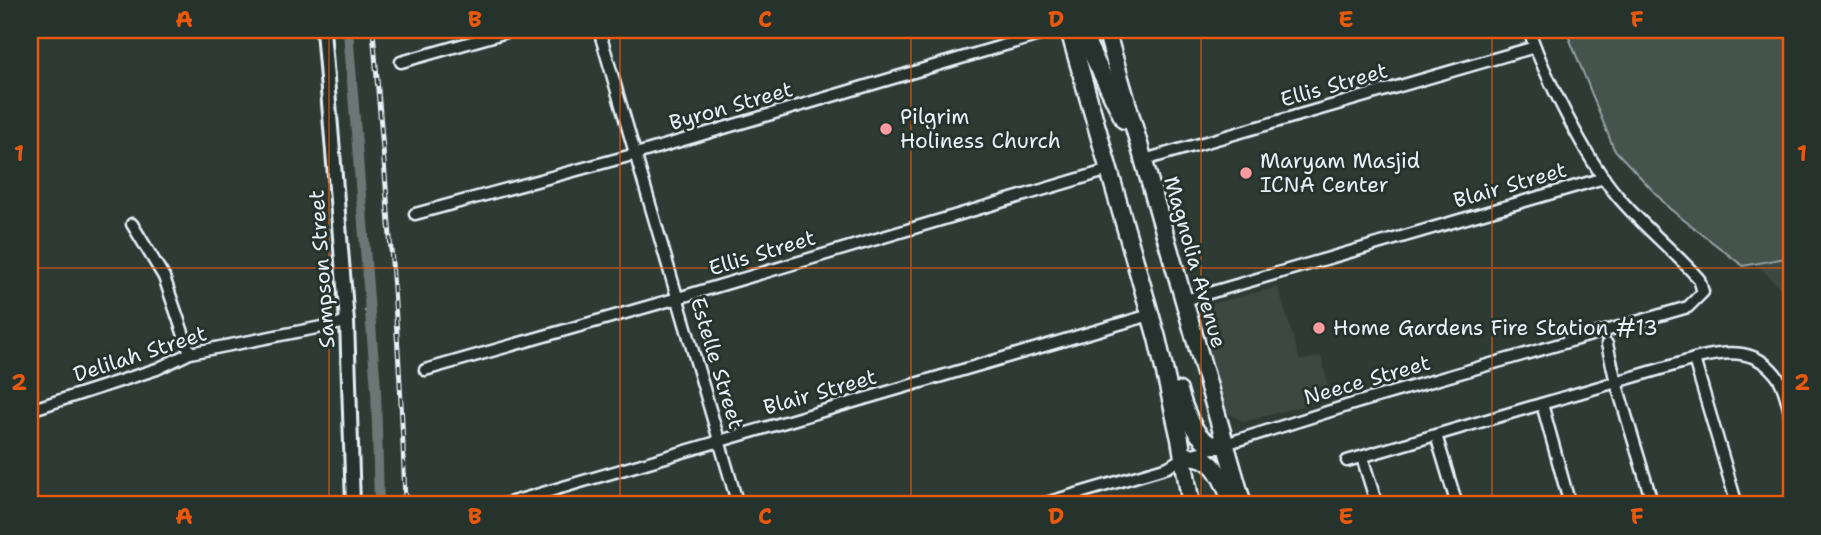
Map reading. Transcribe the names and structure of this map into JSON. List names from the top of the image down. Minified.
{"streets":{"main road":["Magnolia Avenue"],"street":["Ellis Street","Byron Street","Blair Street","Sampson Street","Delilah Street","Estelle Street","Neece Street"]},"crossings":[["Ellis Street","Magnolia Avenue"],["Ellis Street","Estelle Street"],["Byron Street","Estelle Street"],["Blair Street","Magnolia Avenue"],["Blair Street","Estelle Street"],["Blair Street","Neece Street"],["Magnolia Avenue","Neece Street"],["Sampson Street","Delilah Street"]],"places":["Pilgrim Holiness Church","Maryam Masjid ICNA Center","Home Gardens Fire Station #13"],"grid":{"columns":["A","B","C","D","E","F"],"rows":["1","2"]}}
